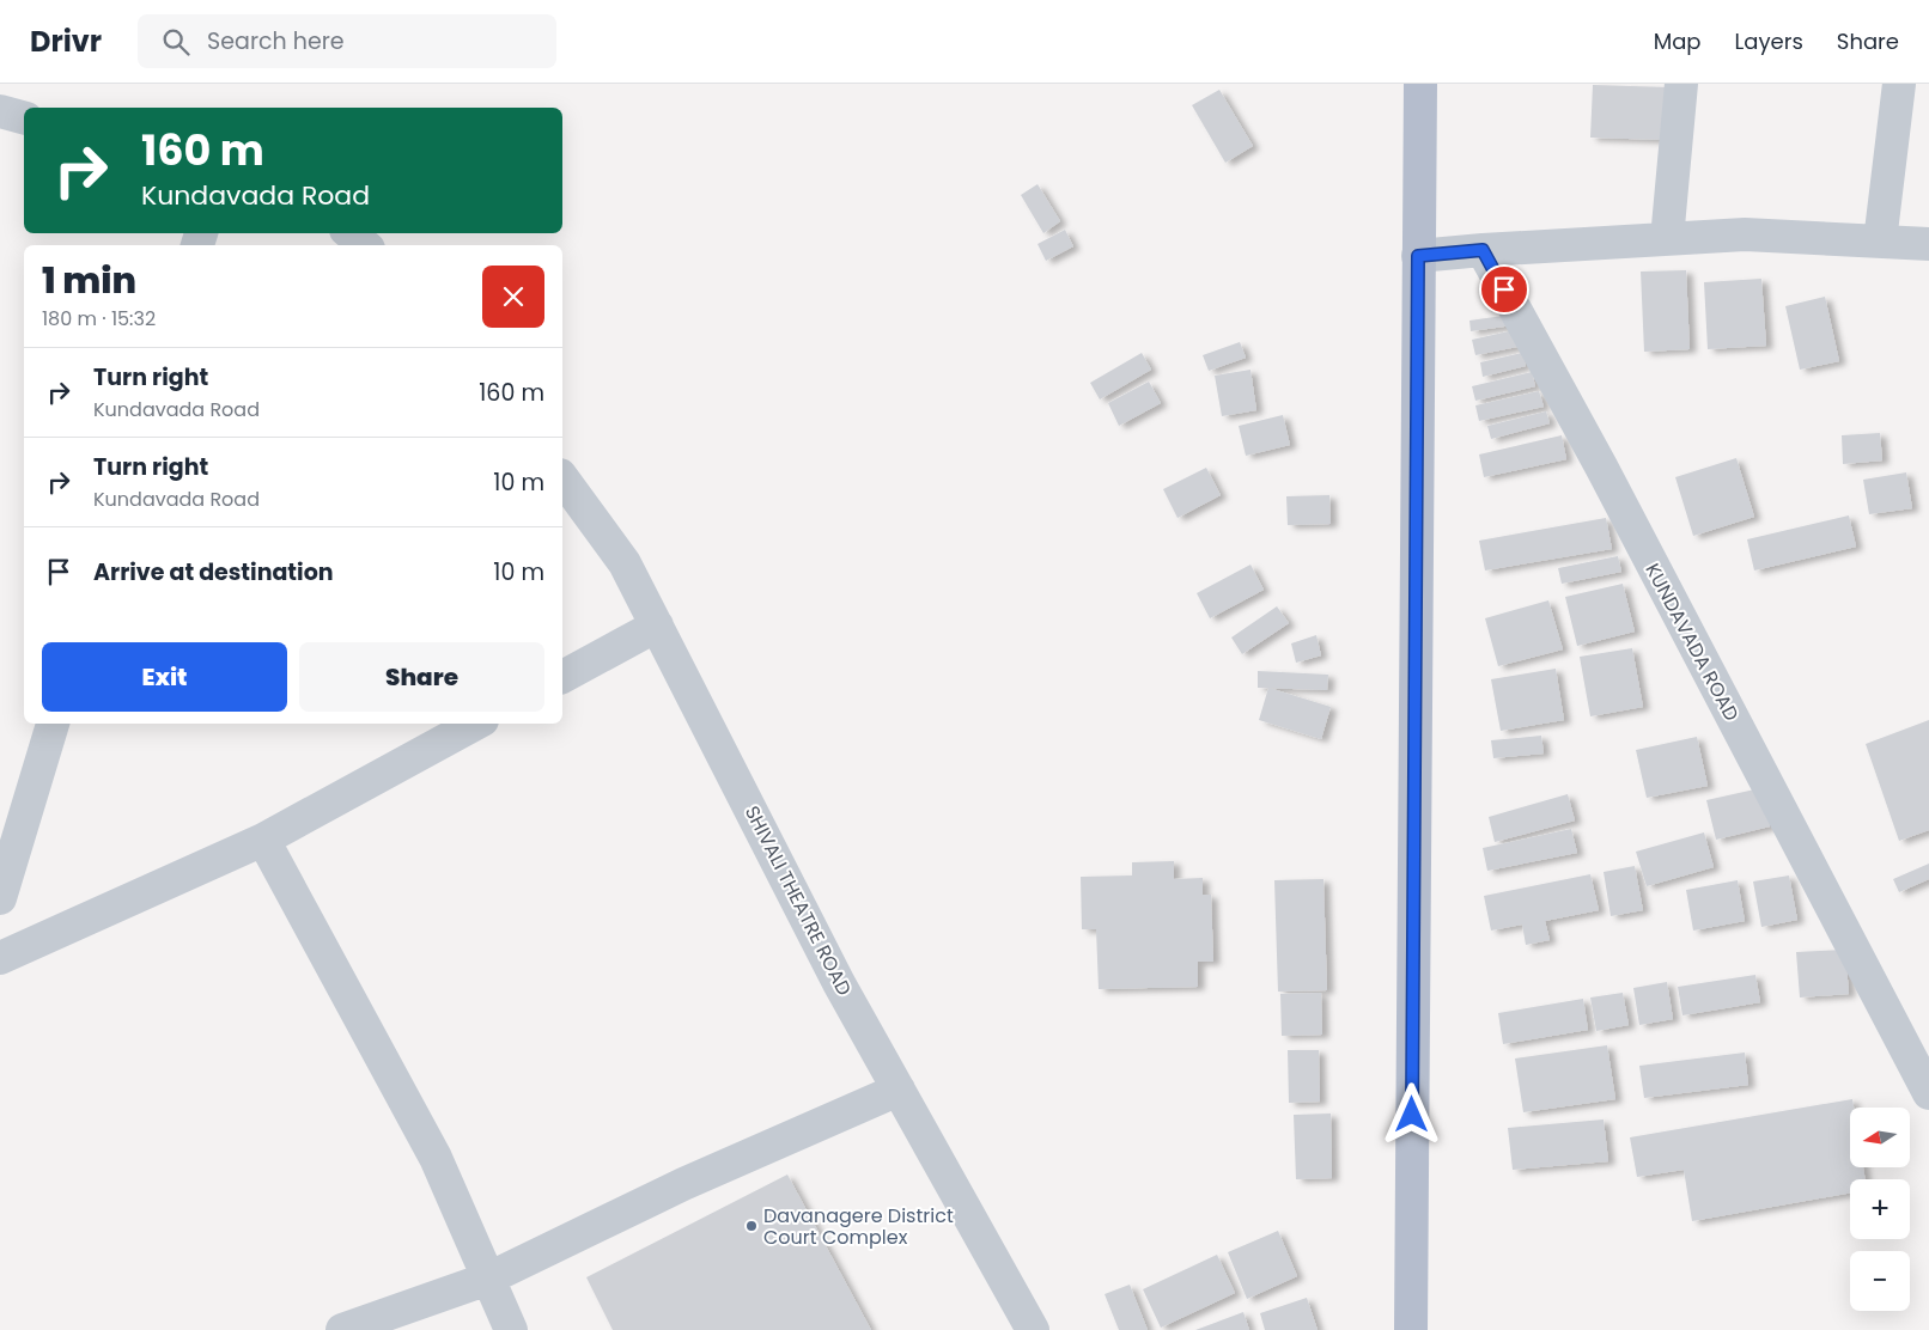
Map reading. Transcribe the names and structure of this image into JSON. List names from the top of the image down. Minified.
{"streets":{"street":["KUNDAVADA ROAD","SHIVALI THEATRE ROAD"]},"places":["Davanagere District Court Complex"],"north":"left","page":{"header":"Drivr","search":"Search here","nav":["Map","Layers","Share"],"turn":["160 m","Kundavada Road"],"heading":["1 min","180 m · 15:32"],"list":[{"name":"Turn right","note":"Kundavada Road","value":"160 m"},{"name":"Turn right","note":"Kundavada Road","value":"10 m"},{"name":"Arrive at destination","value":"10 m"}],"buttons":["Exit","Share"],"map_buttons":["+","−"]}}
